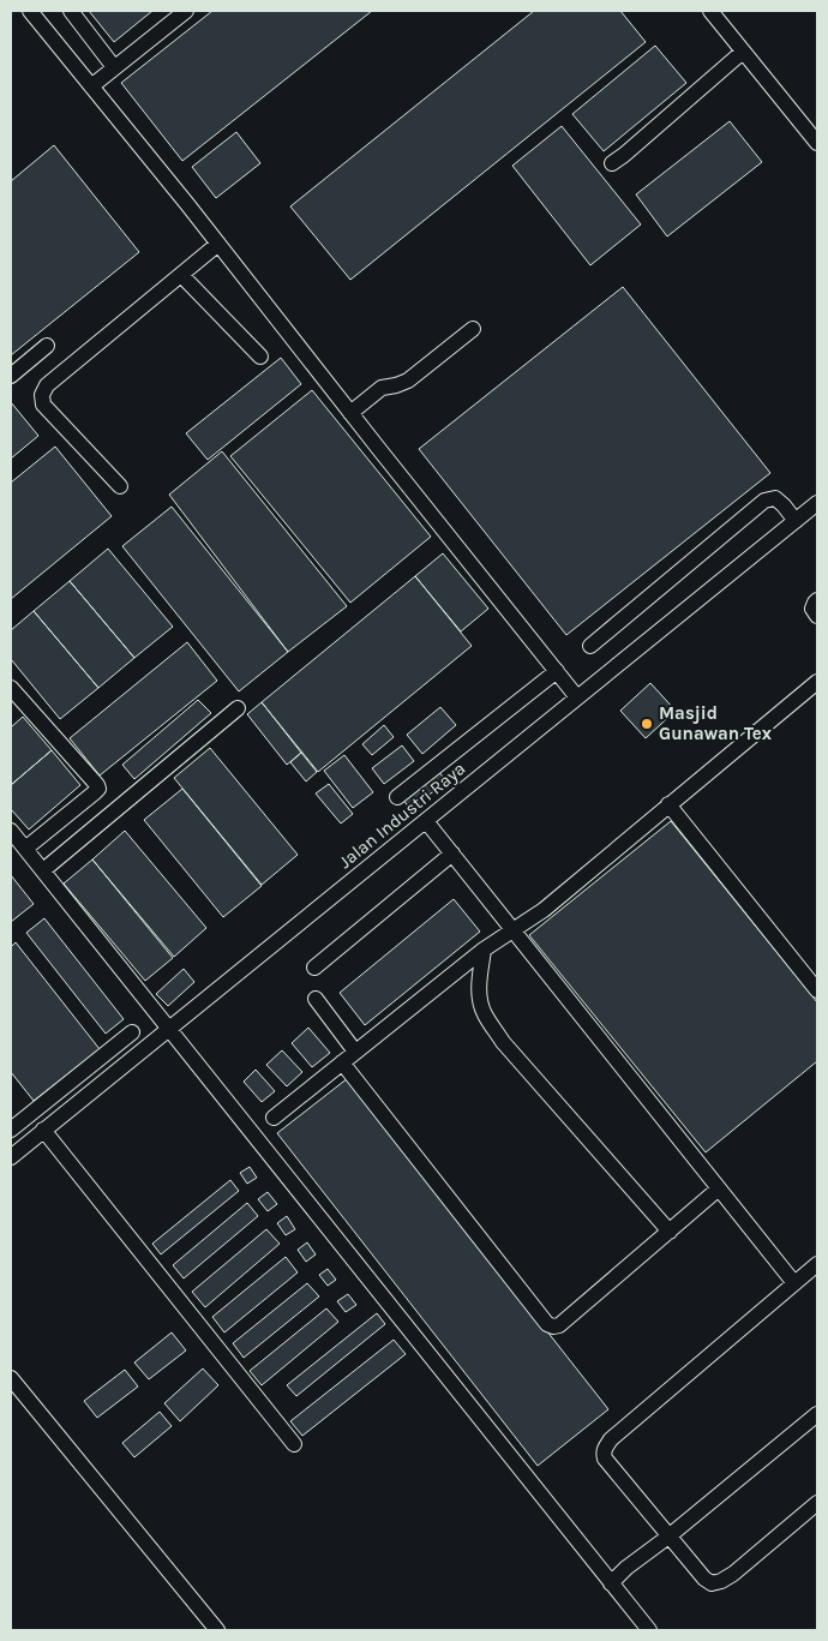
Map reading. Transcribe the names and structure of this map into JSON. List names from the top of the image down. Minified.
{"streets":{"street":["Jalan Industri Raya"]},"places":["Masjid Gunawan Tex"]}
